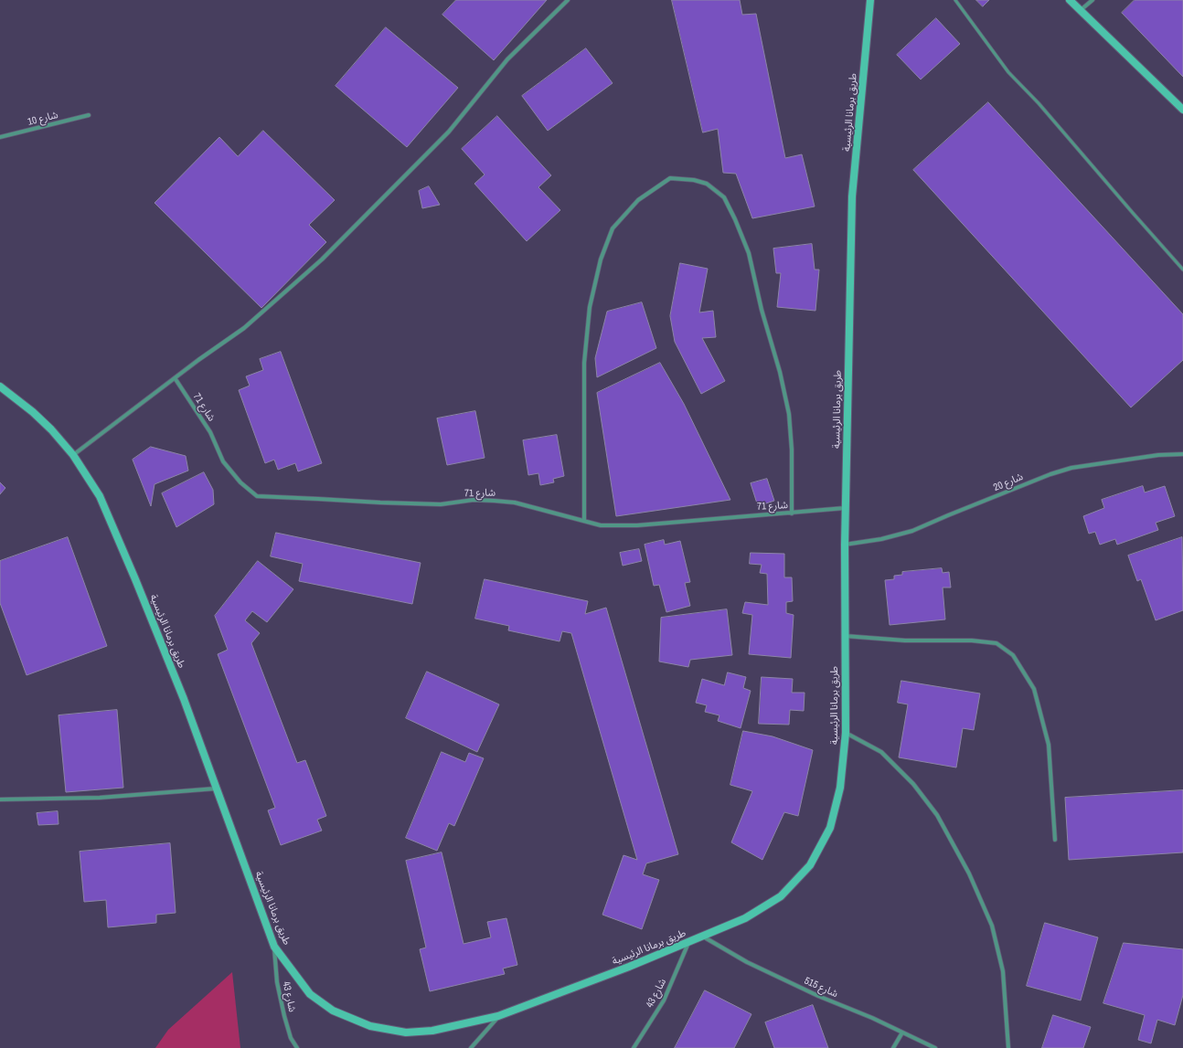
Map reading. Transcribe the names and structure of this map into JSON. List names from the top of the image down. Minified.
{"streets":{"main road":["طريق برمانا الرئيسية"],"street":["شارع 10","شارع 71","شارع 20","شارع 515","شارع 43"]},"crossings":[["طريق برمانا الرئيسية","شارع 71"],["طريق برمانا الرئيسية","شارع 20"],["طريق برمانا الرئيسية","شارع 515"],["طريق برمانا الرئيسية","شارع 43"]]}
